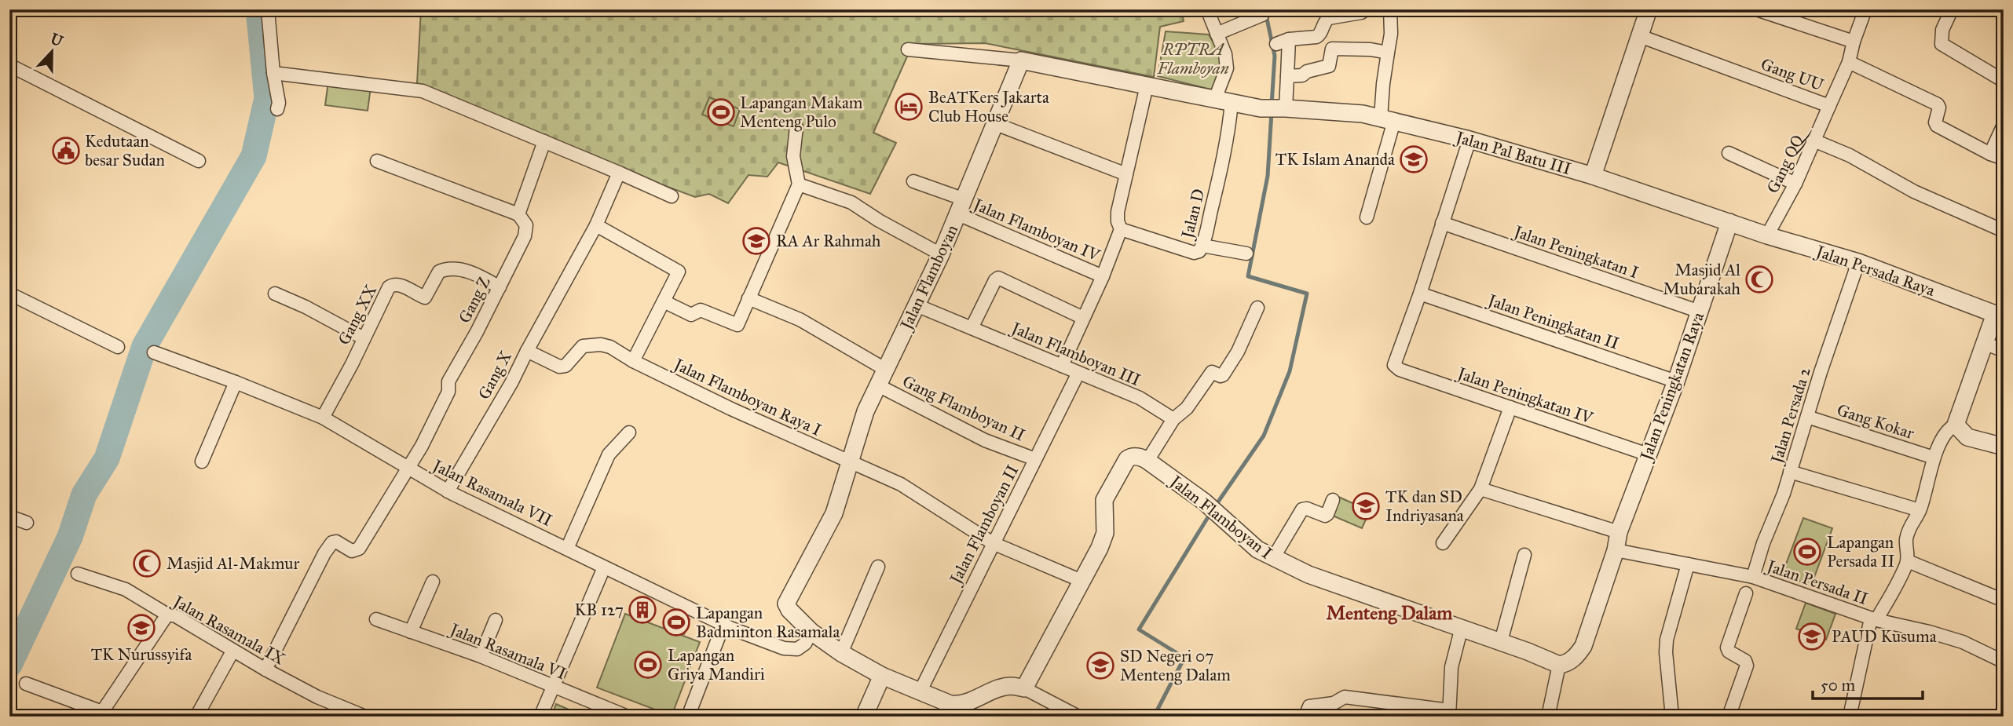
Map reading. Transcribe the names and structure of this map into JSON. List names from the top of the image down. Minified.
{"streets":{"street":["Gang UU","Jalan Pal Batu III","Gang QQ","Jalan D","Jalan Flamboyan IV","Jalan Peningkatan I","Jalan Persada Raya","Jalan Flamboyan","Gang Z","Gang XX","Jalan Peningkatan II","Jalan Flamboyan III","Gang X","Jalan Peningkatan Raya","Jalan Peningkatan IV","Jalan Flamboyan Raya I","Gang Flamboyan II","Jalan Persada 2","Gang Kokar","Jalan Rasamala VII","Jalan Flamboyan I","Jalan Flamboyan II","Jalan Persada II","Jalan Rasamala IX","Jalan Rasamala VI"]},"crossings":[["Gang UU","Jalan Pal Batu III"],["Gang UU","Gang QQ"],["Jalan Pal Batu III","Jalan Persada Raya"],["Gang QQ","Jalan Persada Raya"],["Jalan Flamboyan IV","Jalan Flamboyan"],["Jalan Peningkatan I","Jalan Peningkatan Raya"],["Jalan Persada Raya","Jalan Peningkatan Raya"],["Jalan Persada Raya","Jalan Persada 2"],["Jalan Flamboyan","Jalan Flamboyan III"],["Jalan Flamboyan","Jalan Flamboyan Raya I"],["Jalan Flamboyan","Gang Flamboyan II"],["Jalan Flamboyan","Jalan Rasamala VII"],["Gang Z","Gang XX"],["Gang Z","Jalan Rasamala VII"],["Gang XX","Jalan Rasamala VII"],["Jalan Peningkatan II","Jalan Peningkatan Raya"],["Jalan Peningkatan II","Jalan Peningkatan IV"],["Jalan Flamboyan III","Jalan Flamboyan II"],["Gang X","Jalan Flamboyan Raya I"],["Gang X","Jalan Rasamala VII"],["Jalan Peningkatan Raya","Jalan Peningkatan IV"],["Jalan Peningkatan Raya","Jalan Flamboyan I"],["Jalan Peningkatan Raya","Jalan Persada II"],["Gang Flamboyan II","Jalan Flamboyan II"],["Jalan Persada 2","Gang Kokar"],["Jalan Persada 2","Jalan Persada II"]],"districts":["Menteng Dalam"],"parks":["RPTRA Flamboyan"],"places":{"hotel":["BeATKers Jakarta Club House"],"sports":["Lapangan Makam Menteng Pulo","Lapangan Persada II","Lapangan Badminton Rasamala","Lapangan Griya Mandiri"],"public building":["Kedutaan besar Sudan"],"school or university":["TK Islam Ananda","RA Ar Rahmah","TK dan SD Indriyasana","TK Nurussyifa","PAUD Kusuma","SD Negeri 07 Menteng Dalam"],"mosque":["Masjid Al Mubarakah","Masjid Al-Makmur"],"building":["KB 127"]},"scale_bar":"50 m","north":"top"}
